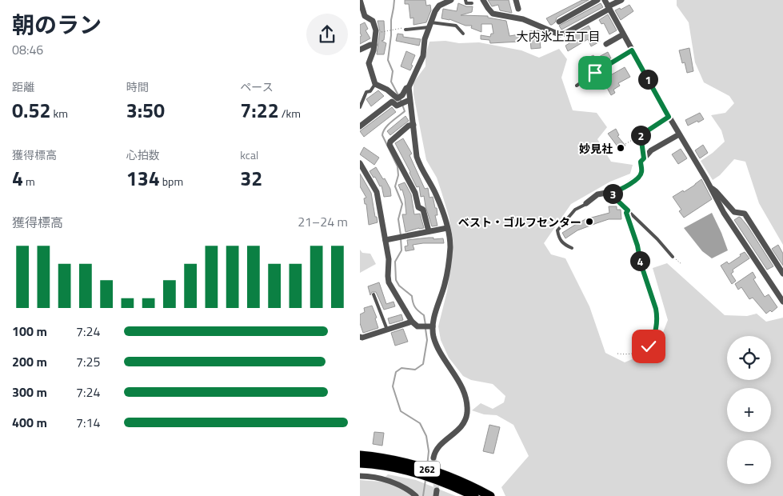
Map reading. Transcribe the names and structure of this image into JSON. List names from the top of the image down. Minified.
{"streets":{"highway":["262"]},"districts":["大内氷上五丁目"],"places":["妙見社","ベスト・ゴルフセンター"],"page":{"heading":["朝のラン","08:46"],"stats":[["距離","0.52 km"],["時間","3:50"],["ペース","7:22 /km"],["獲得標高","4 m"],["心拍数","134 bpm"],["kcal","32"]],"pins":["1","2","3","4"],"chart":["獲得標高","21–24 m"],"list":[{"name":"100 m","note":"7:24"},{"name":"200 m","note":"7:25"},{"name":"300 m","note":"7:24"},{"name":"400 m","note":"7:14"}],"map_buttons":["+","−"]}}
